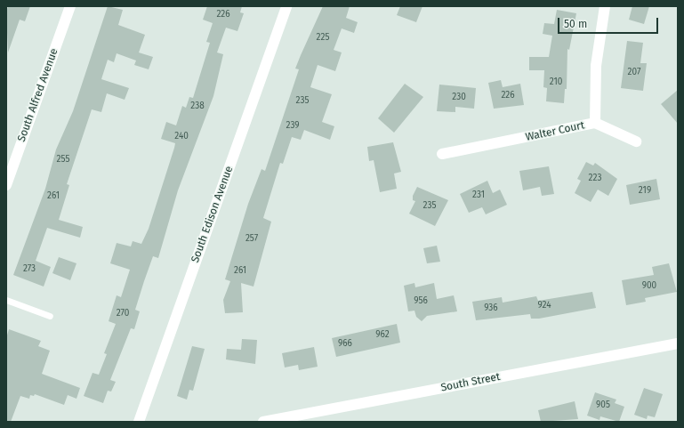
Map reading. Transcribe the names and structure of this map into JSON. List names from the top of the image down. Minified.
{"streets":{"street":["South Alfred Avenue","Walter Court","South Edison Avenue","South Street"]},"house_numbers":["226","225","207","210","226","230","235","238","239","240","255","223","219","231","261","235","257","273","261","900","956","924","936","270","962","966","905"],"scale_bar":"50 m"}
